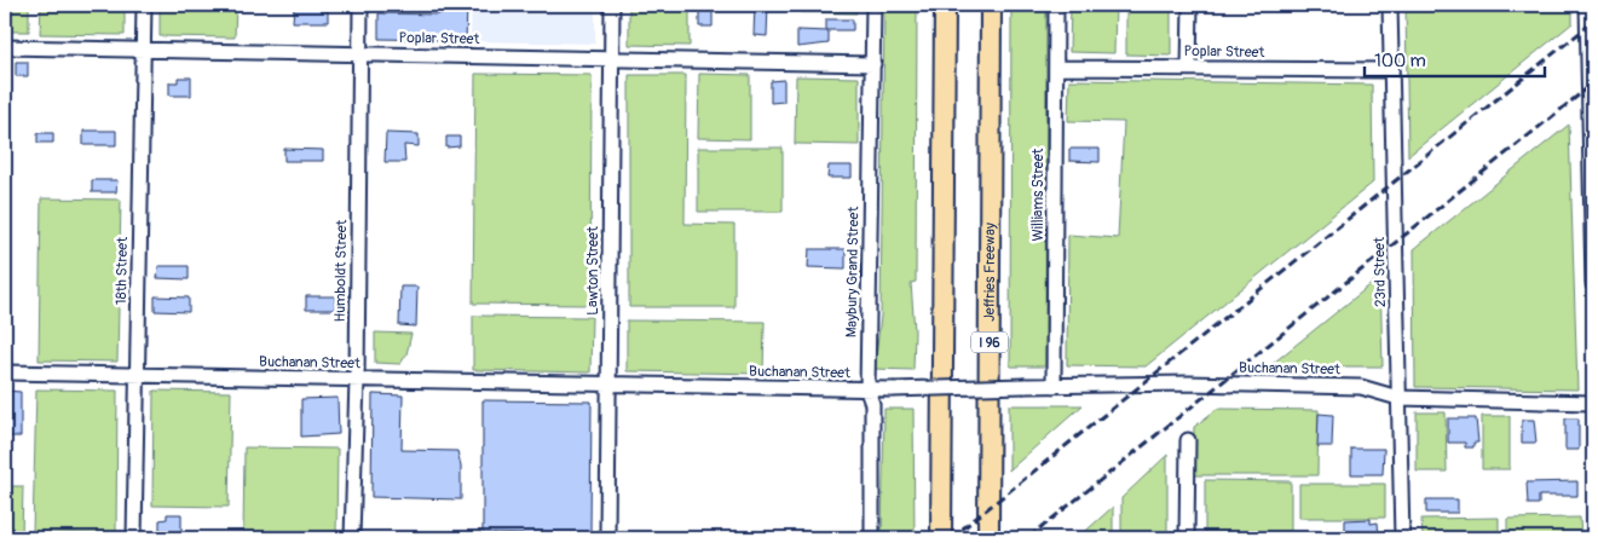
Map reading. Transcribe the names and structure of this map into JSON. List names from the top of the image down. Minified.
{"streets":{"highway":["Jeffries Freeway","I 96"],"street":["Poplar Street","Williams Street","18th Street","Humboldt Street","Lawton Street","Maybury Grand Street","23rd Street","Buchanan Street"]},"crossings":[["Poplar Street","Williams Street"],["Poplar Street","18th Street"],["Poplar Street","Humboldt Street"],["Poplar Street","Lawton Street"],["Poplar Street","Maybury Grand Street"],["Poplar Street","23rd Street"],["Williams Street","Buchanan Street"],["18th Street","Buchanan Street"],["Humboldt Street","Buchanan Street"],["Lawton Street","Buchanan Street"],["Maybury Grand Street","Buchanan Street"],["23rd Street","Buchanan Street"]],"scale_bar":"100 m"}
